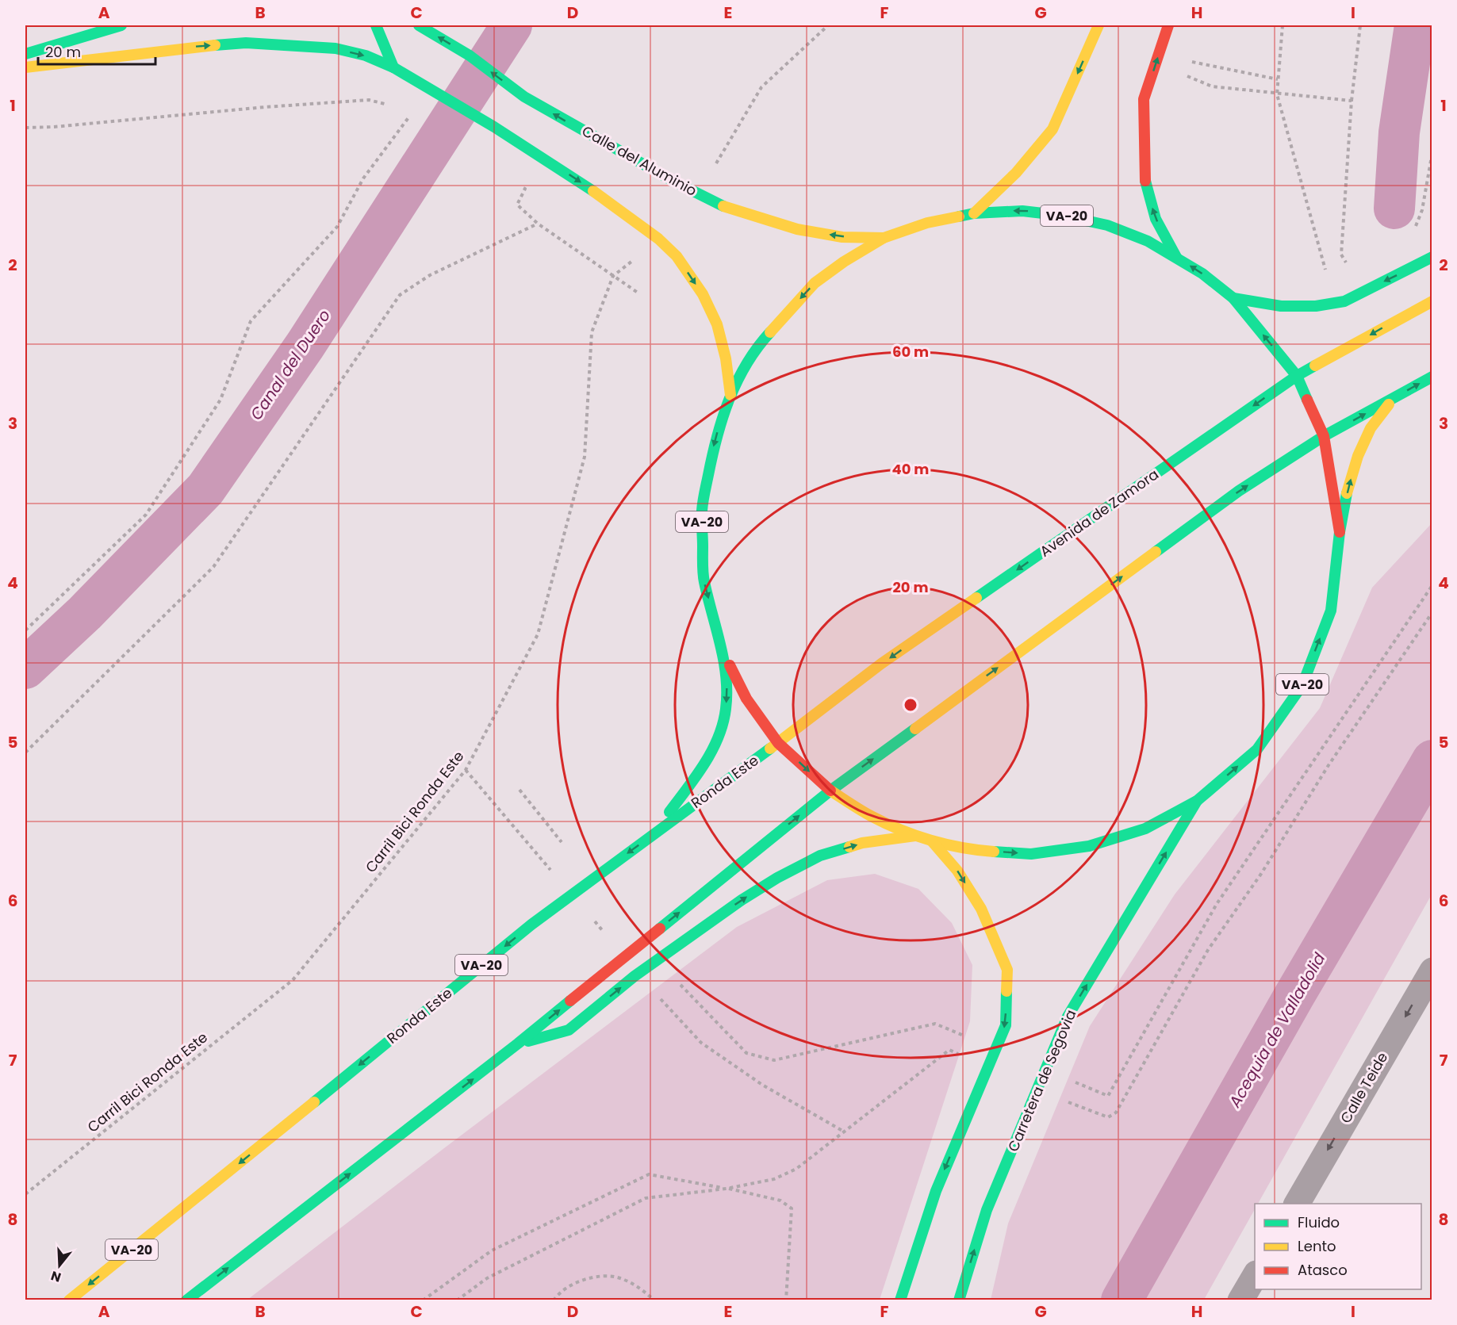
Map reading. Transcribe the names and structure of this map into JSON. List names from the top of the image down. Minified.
{"streets":{"main road":["Calle del Aluminio","VA-20","Avenida de Zamora","Ronda Este","Carretera de Segovia"],"street":["Calle Teide"],"path":["Carril Bici Ronda Este"]},"crossings":[["Calle del Aluminio","VA-20"],["VA-20","Avenida de Zamora"],["VA-20","Ronda Este"],["VA-20","Carretera de Segovia"],["Avenida de Zamora","Ronda Este"]],"one_way":["Calle del Aluminio","Carretera de Segovia","Calle Teide"],"water":["Canal del Duero","Acequia de Valladolid"],"legend":["Fluido","Lento","Atasco"],"scale_bar":"20 m","north":"bottom","grid":{"columns":["A","B","C","D","E","F","G","H","I"],"rows":["1","2","3","4","5","6","7","8"]},"rings":["60 m","40 m","20 m"]}
